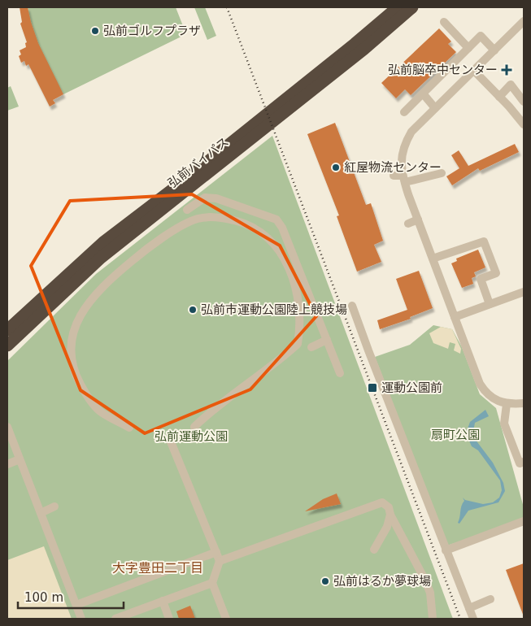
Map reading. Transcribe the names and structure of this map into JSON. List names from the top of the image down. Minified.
{"streets":{"highway":["弘前バイパス"]},"districts":["大字豊田二丁目"],"parks":["扇町公園","弘前運動公園"],"places":{"other":["弘前ゴルフプラザ","紅屋物流センター","弘前市運動公園陸上競技場","弘前はるか夢球場"],"health":["弘前脳卒中センター"],"transit":["運動公園前"]},"scale_bar":"100 m"}
